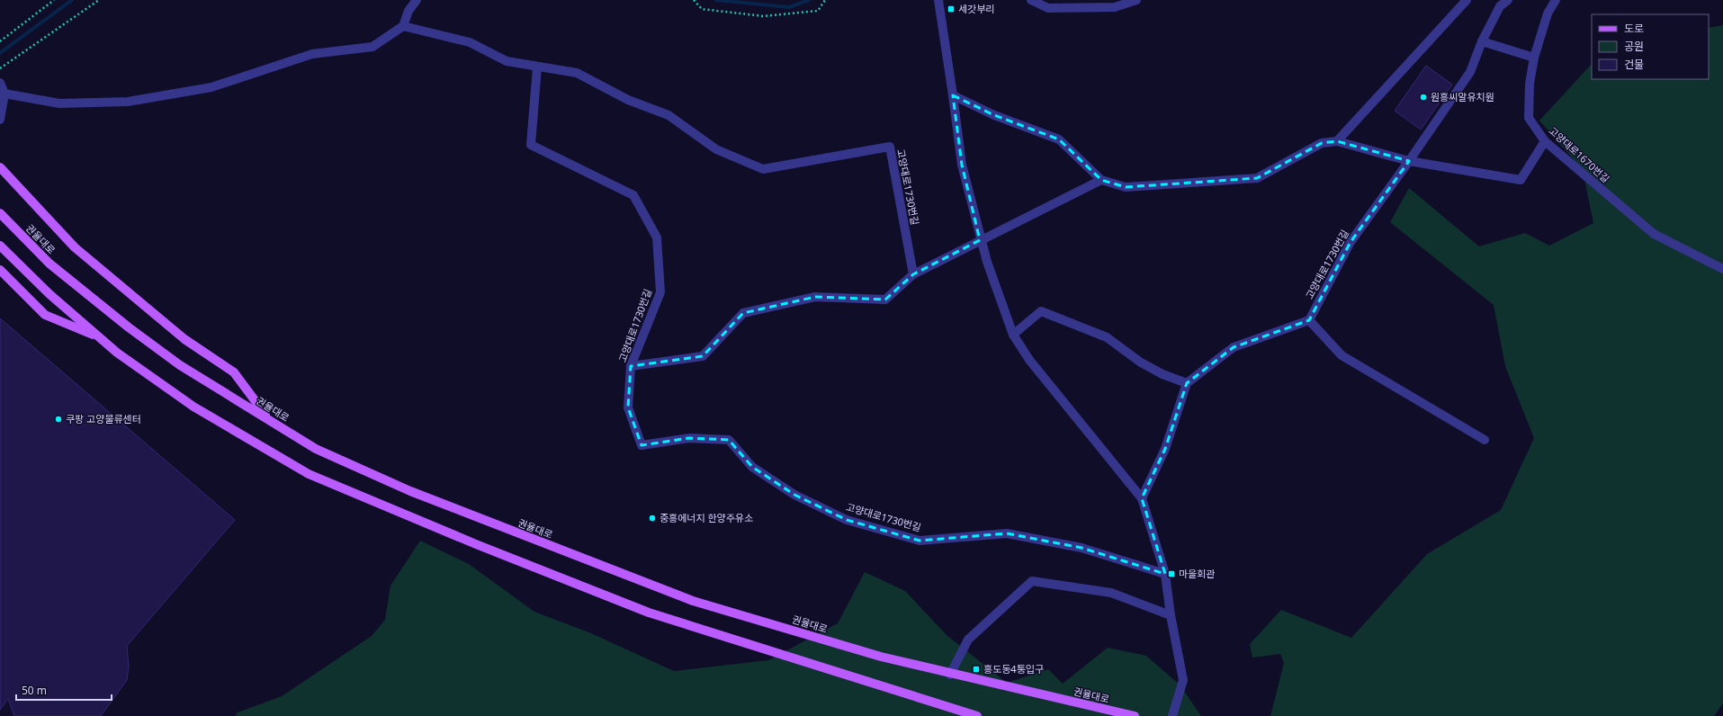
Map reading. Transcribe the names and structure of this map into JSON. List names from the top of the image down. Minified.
{"streets":{"main road":["권율대로"],"street":["고양대로1670번길","고양대로1730번길"]},"places":{"transit":["세갓부리","마을회관","흥도동4통입구"],"other":["원흥씨알유치원","쿠팡 고양물류센터","중흥에너지 한양주유소"]},"legend":["도로","공원","건물"],"scale_bar":"50 m"}
